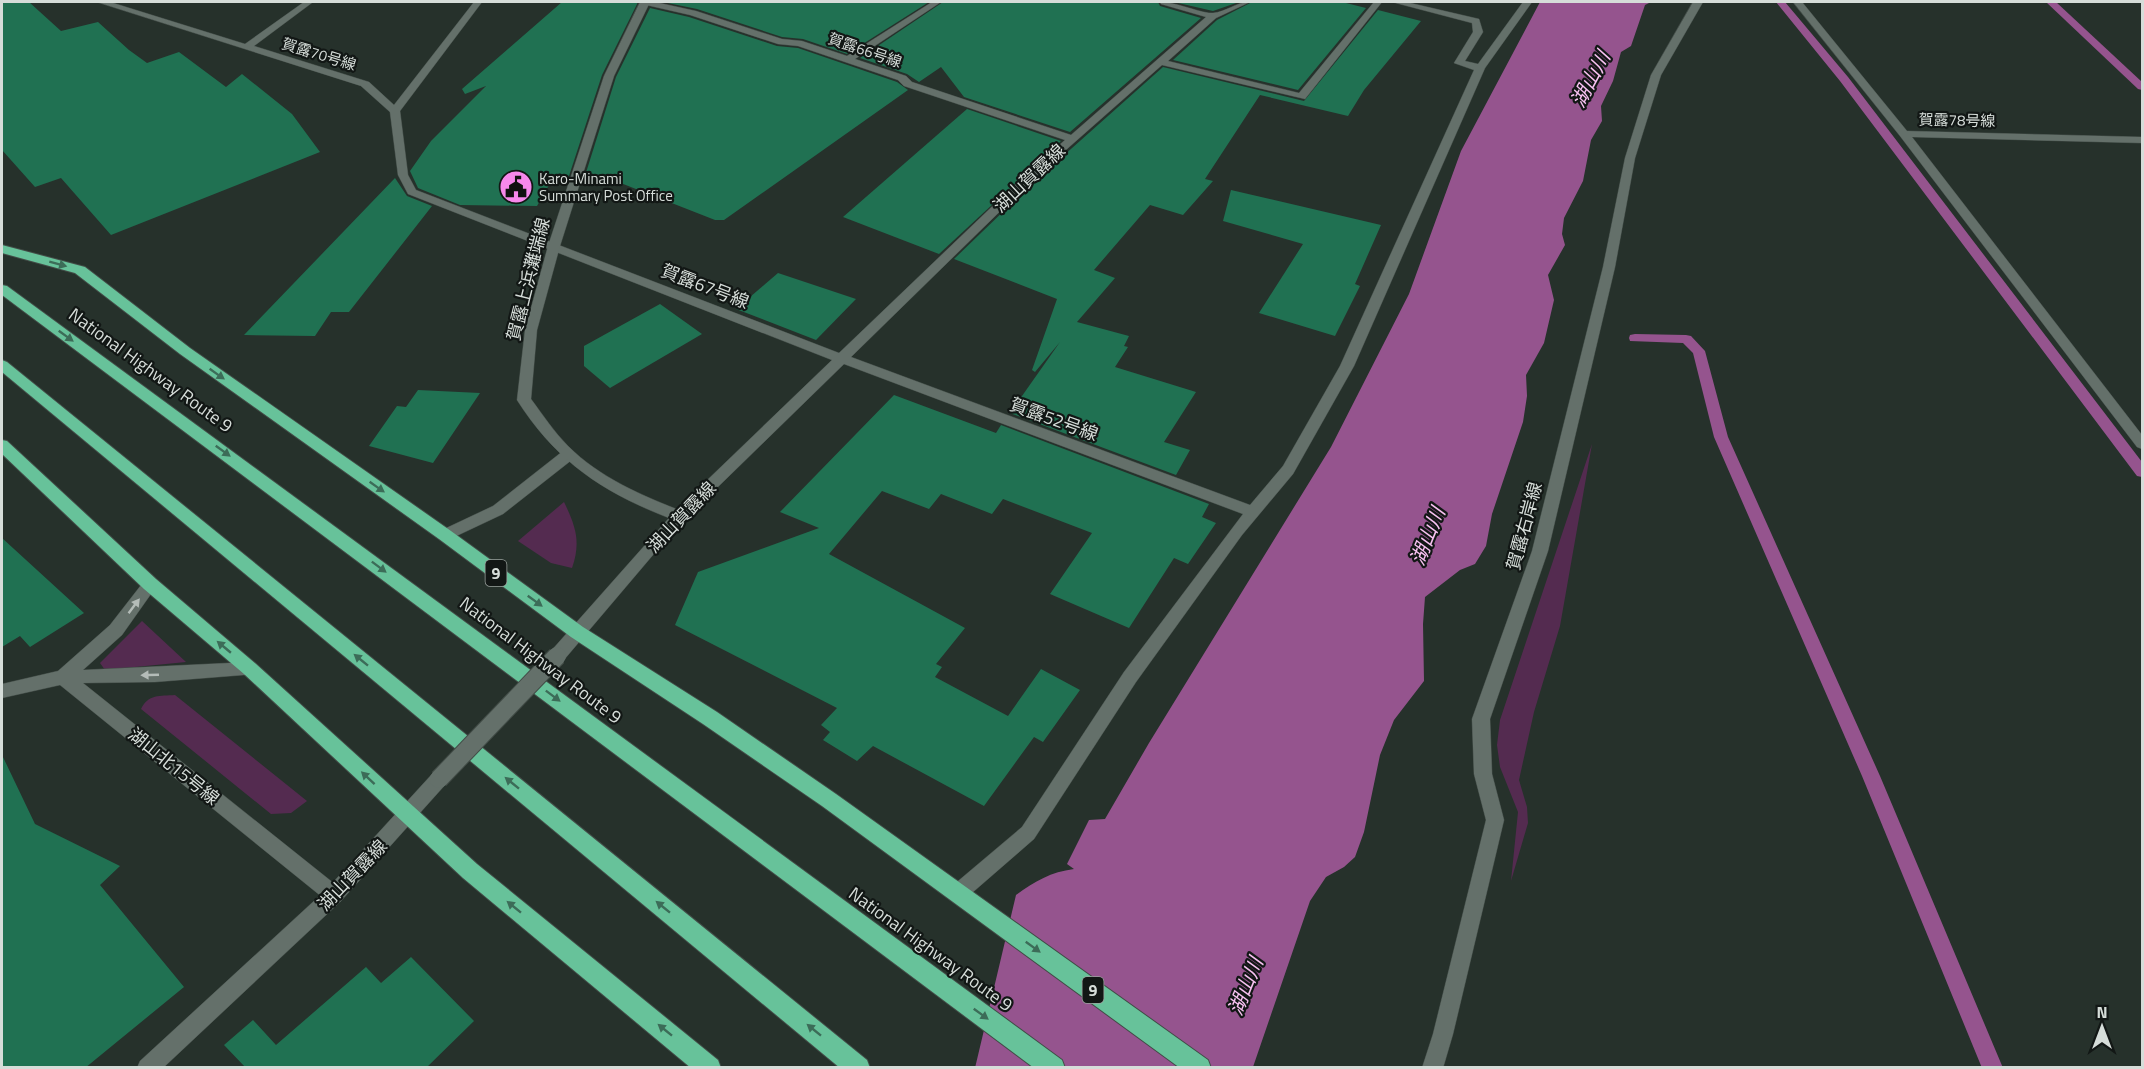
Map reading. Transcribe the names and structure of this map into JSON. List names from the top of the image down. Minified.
{"streets":{"highway":["National Highway Route 9","9"],"street":["賀露66号線","賀露70号線","賀露78号線","湖山賀露線","賀露上浜灘端線","賀露67号線","賀露52号線","賀露右岸線","湖山北15号線"]},"crossings":[["賀露66号線","湖山賀露線"],["賀露66号線","賀露上浜灘端線"],["湖山賀露線","賀露上浜灘端線"],["湖山賀露線","賀露67号線"],["湖山賀露線","賀露52号線"],["湖山賀露線","9"],["湖山賀露線","湖山北15号線"],["賀露上浜灘端線","賀露67号線"],["賀露67号線","賀露52号線"]],"water":["湖山川"],"places":{"public building":["Karo-Minami Summary Post Office"]},"north":"top"}
